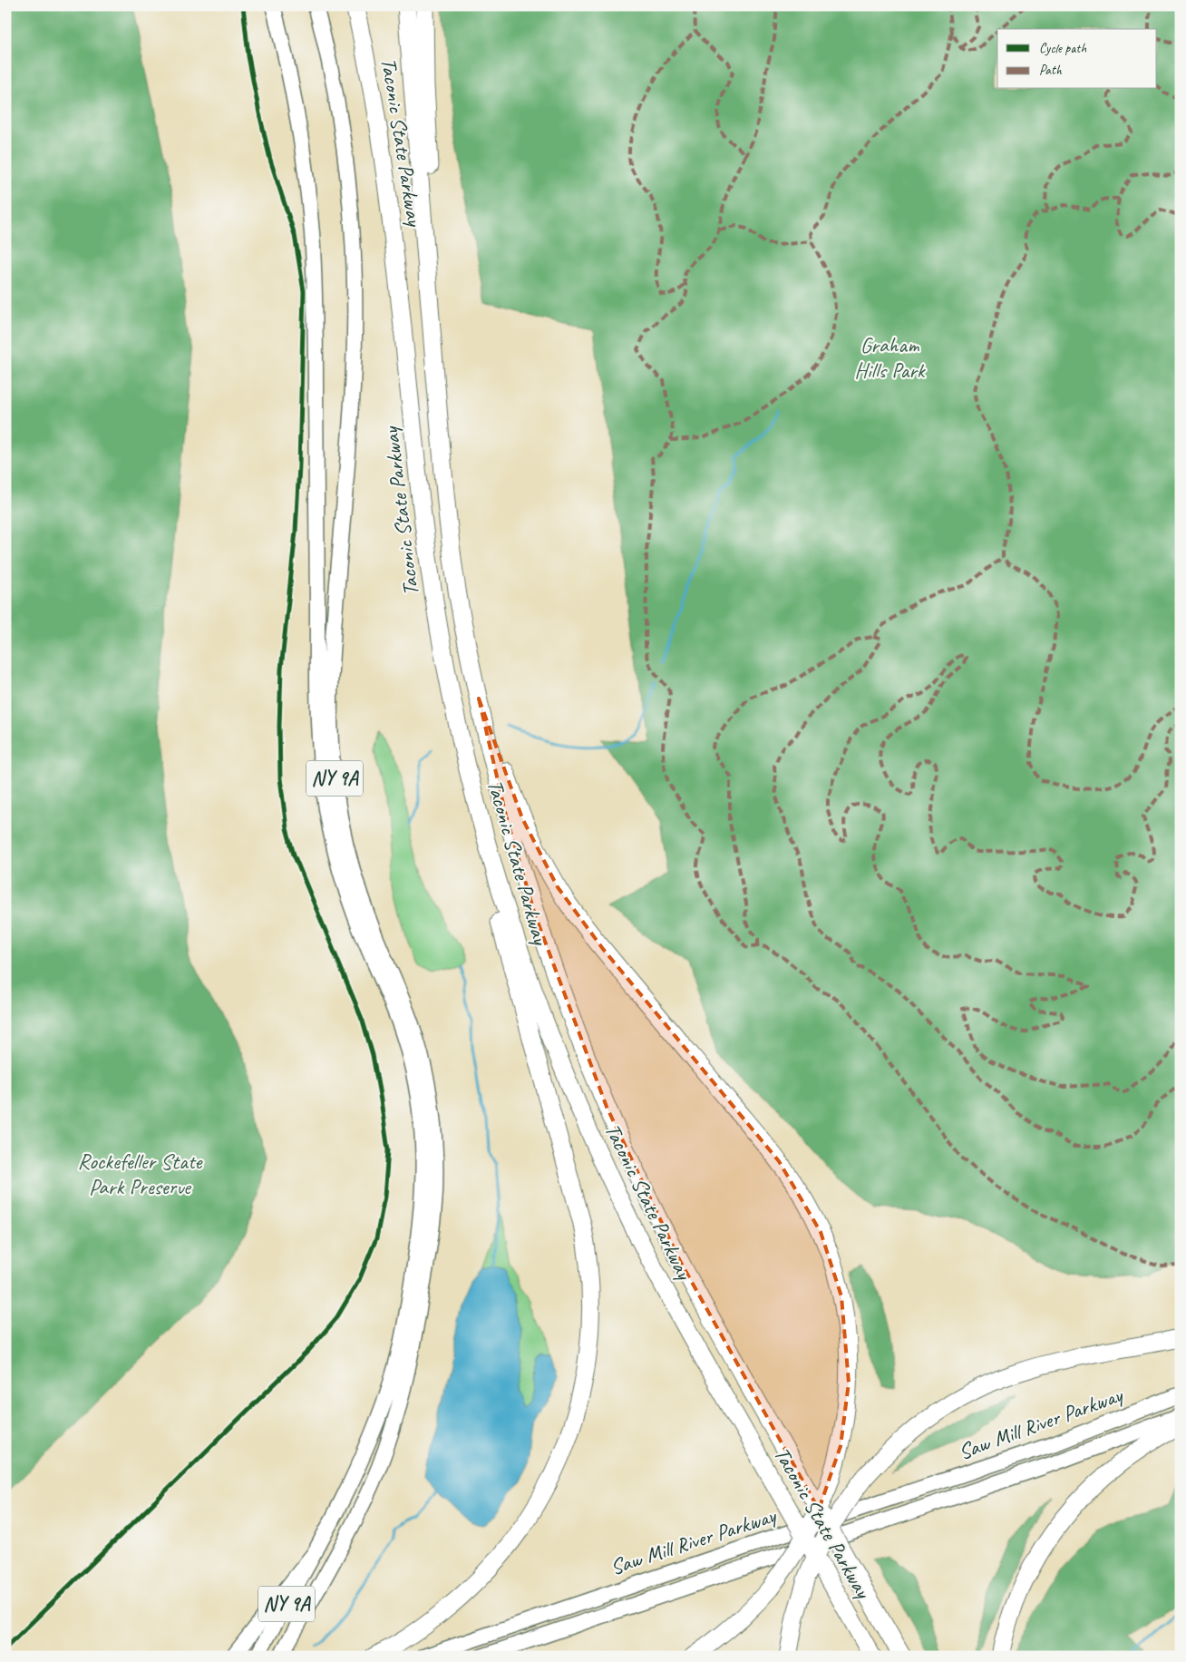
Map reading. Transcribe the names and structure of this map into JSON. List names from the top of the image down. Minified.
{"streets":{"highway":["Taconic State Parkway"],"main road":["NY 9A","Saw Mill River Parkway"]},"parks":["Graham Hills Park","Rockefeller State Park Preserve"],"legend":["Cycle path","Path"]}
